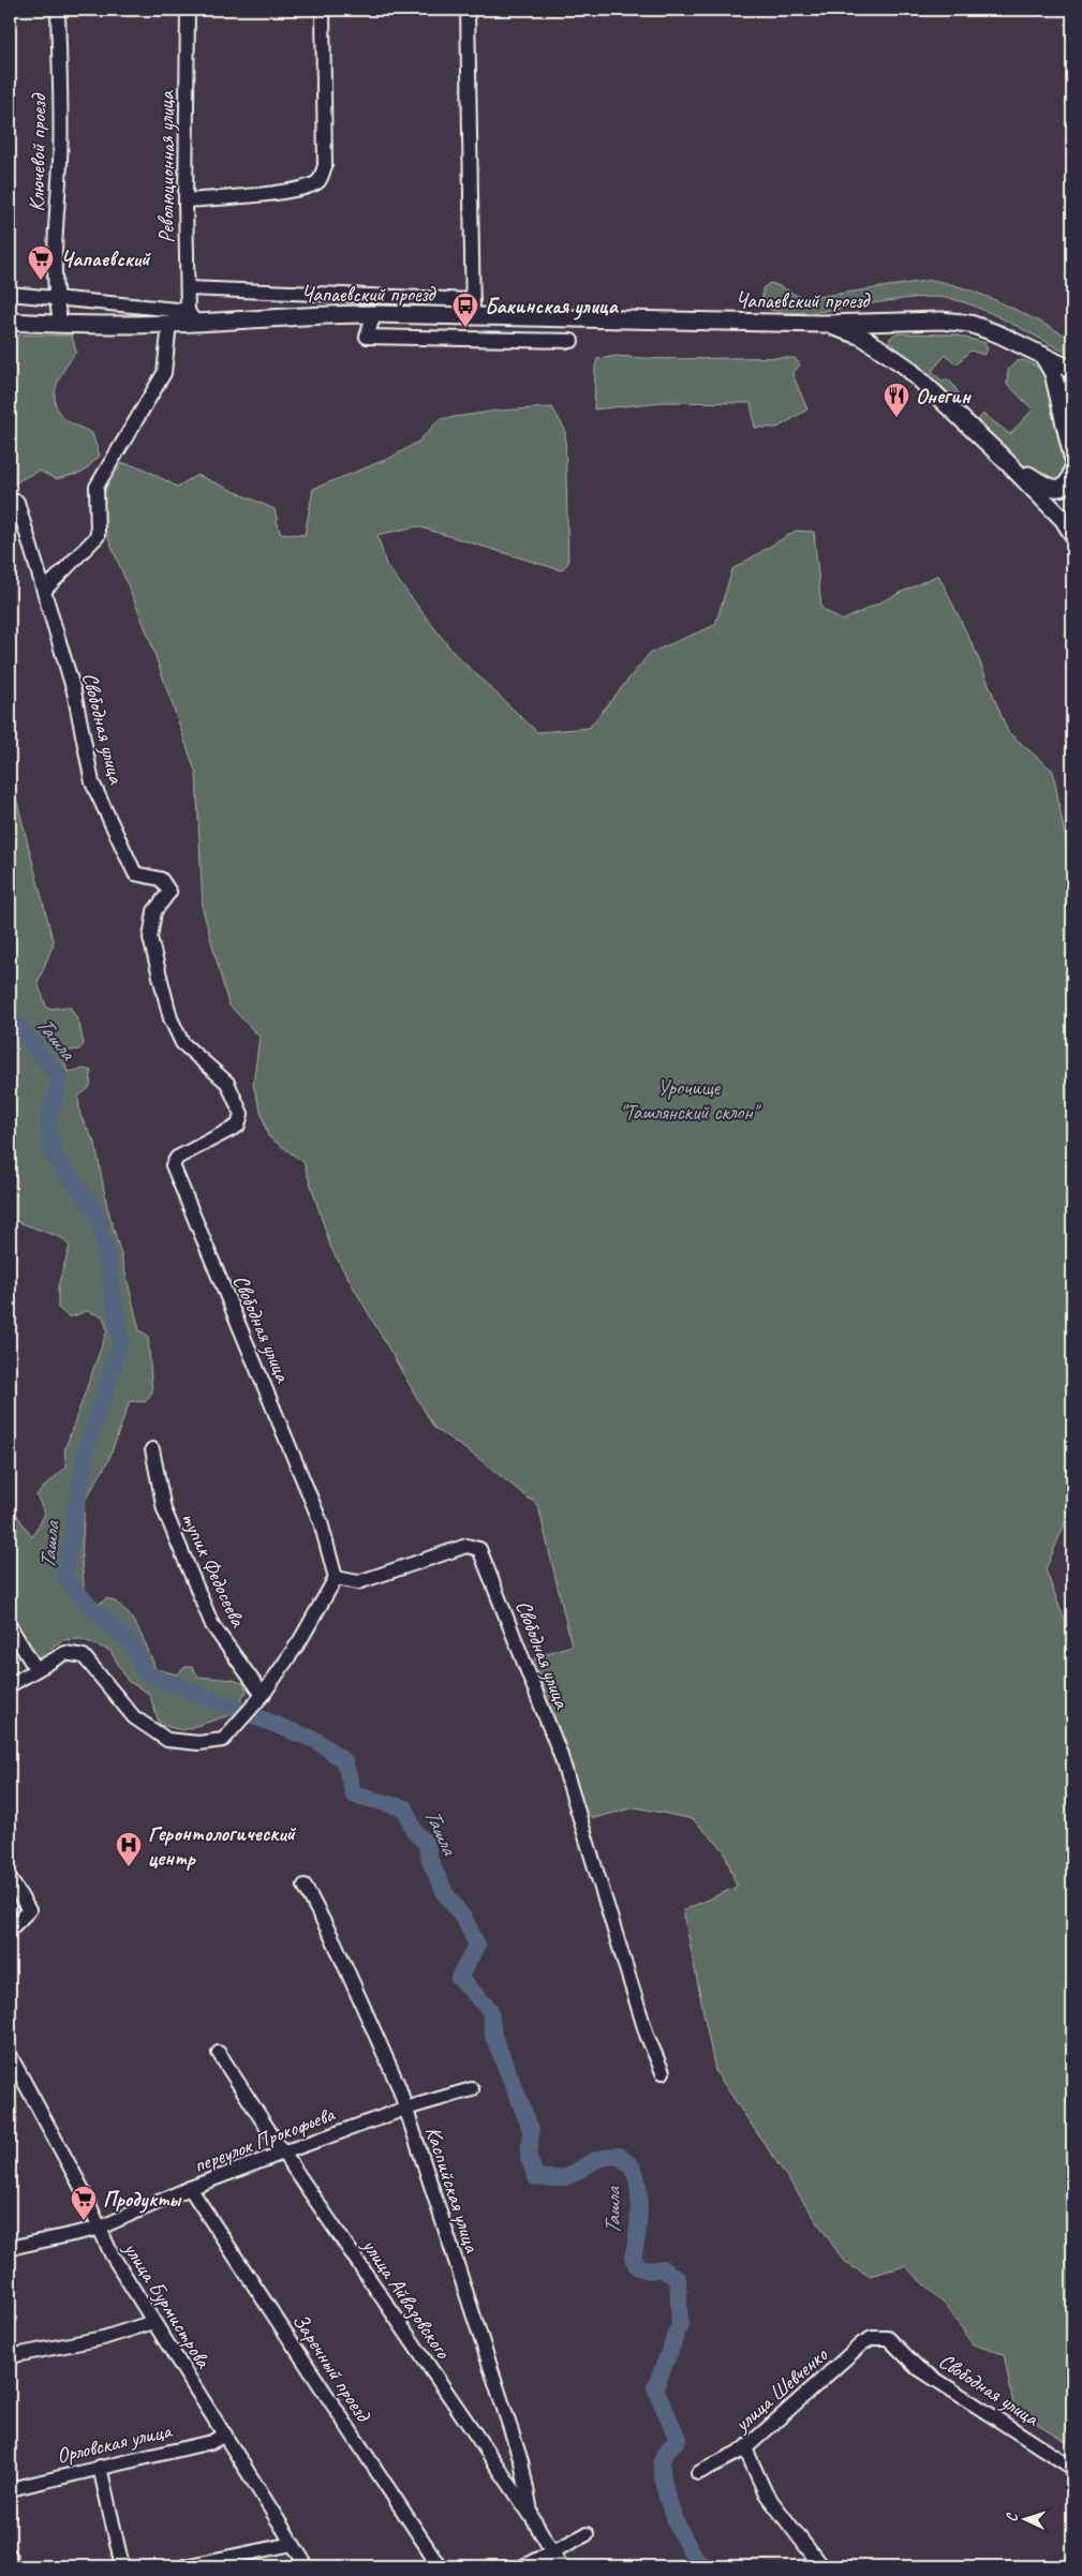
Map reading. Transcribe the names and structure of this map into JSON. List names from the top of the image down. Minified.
{"streets":{"main road":["Чапаевский проезд"],"street":["Ключевой проезд","Революционная улица","Свободная улица","тупик Федосеева","переулок Прокофьева","Каспийская улица","улица Айвазовского","улица Бурмистрова","Заречный проезд","улица Шевченко","Орловская улица"]},"crossings":[["Ключевой проезд","Чапаевский проезд"],["Революционная улица","Чапаевский проезд"],["Свободная улица","улица Шевченко"],["переулок Прокофьева","Каспийская улица"],["переулок Прокофьева","улица Айвазовского"],["переулок Прокофьева","улица Бурмистрова"],["переулок Прокофьева","Заречный проезд"],["Каспийская улица","улица Айвазовского"],["улица Бурмистрова","Орловская улица"]],"water":["Ташла"],"parks":["Урочище \"Ташлянский склон\""],"places":{"supermarket":["Чапаевский","Продукты"],"bus stop":["Бакинская улица"],"restaurant":["Онегин"],"hospital":["Геронтологический центр"]},"north":"left"}
